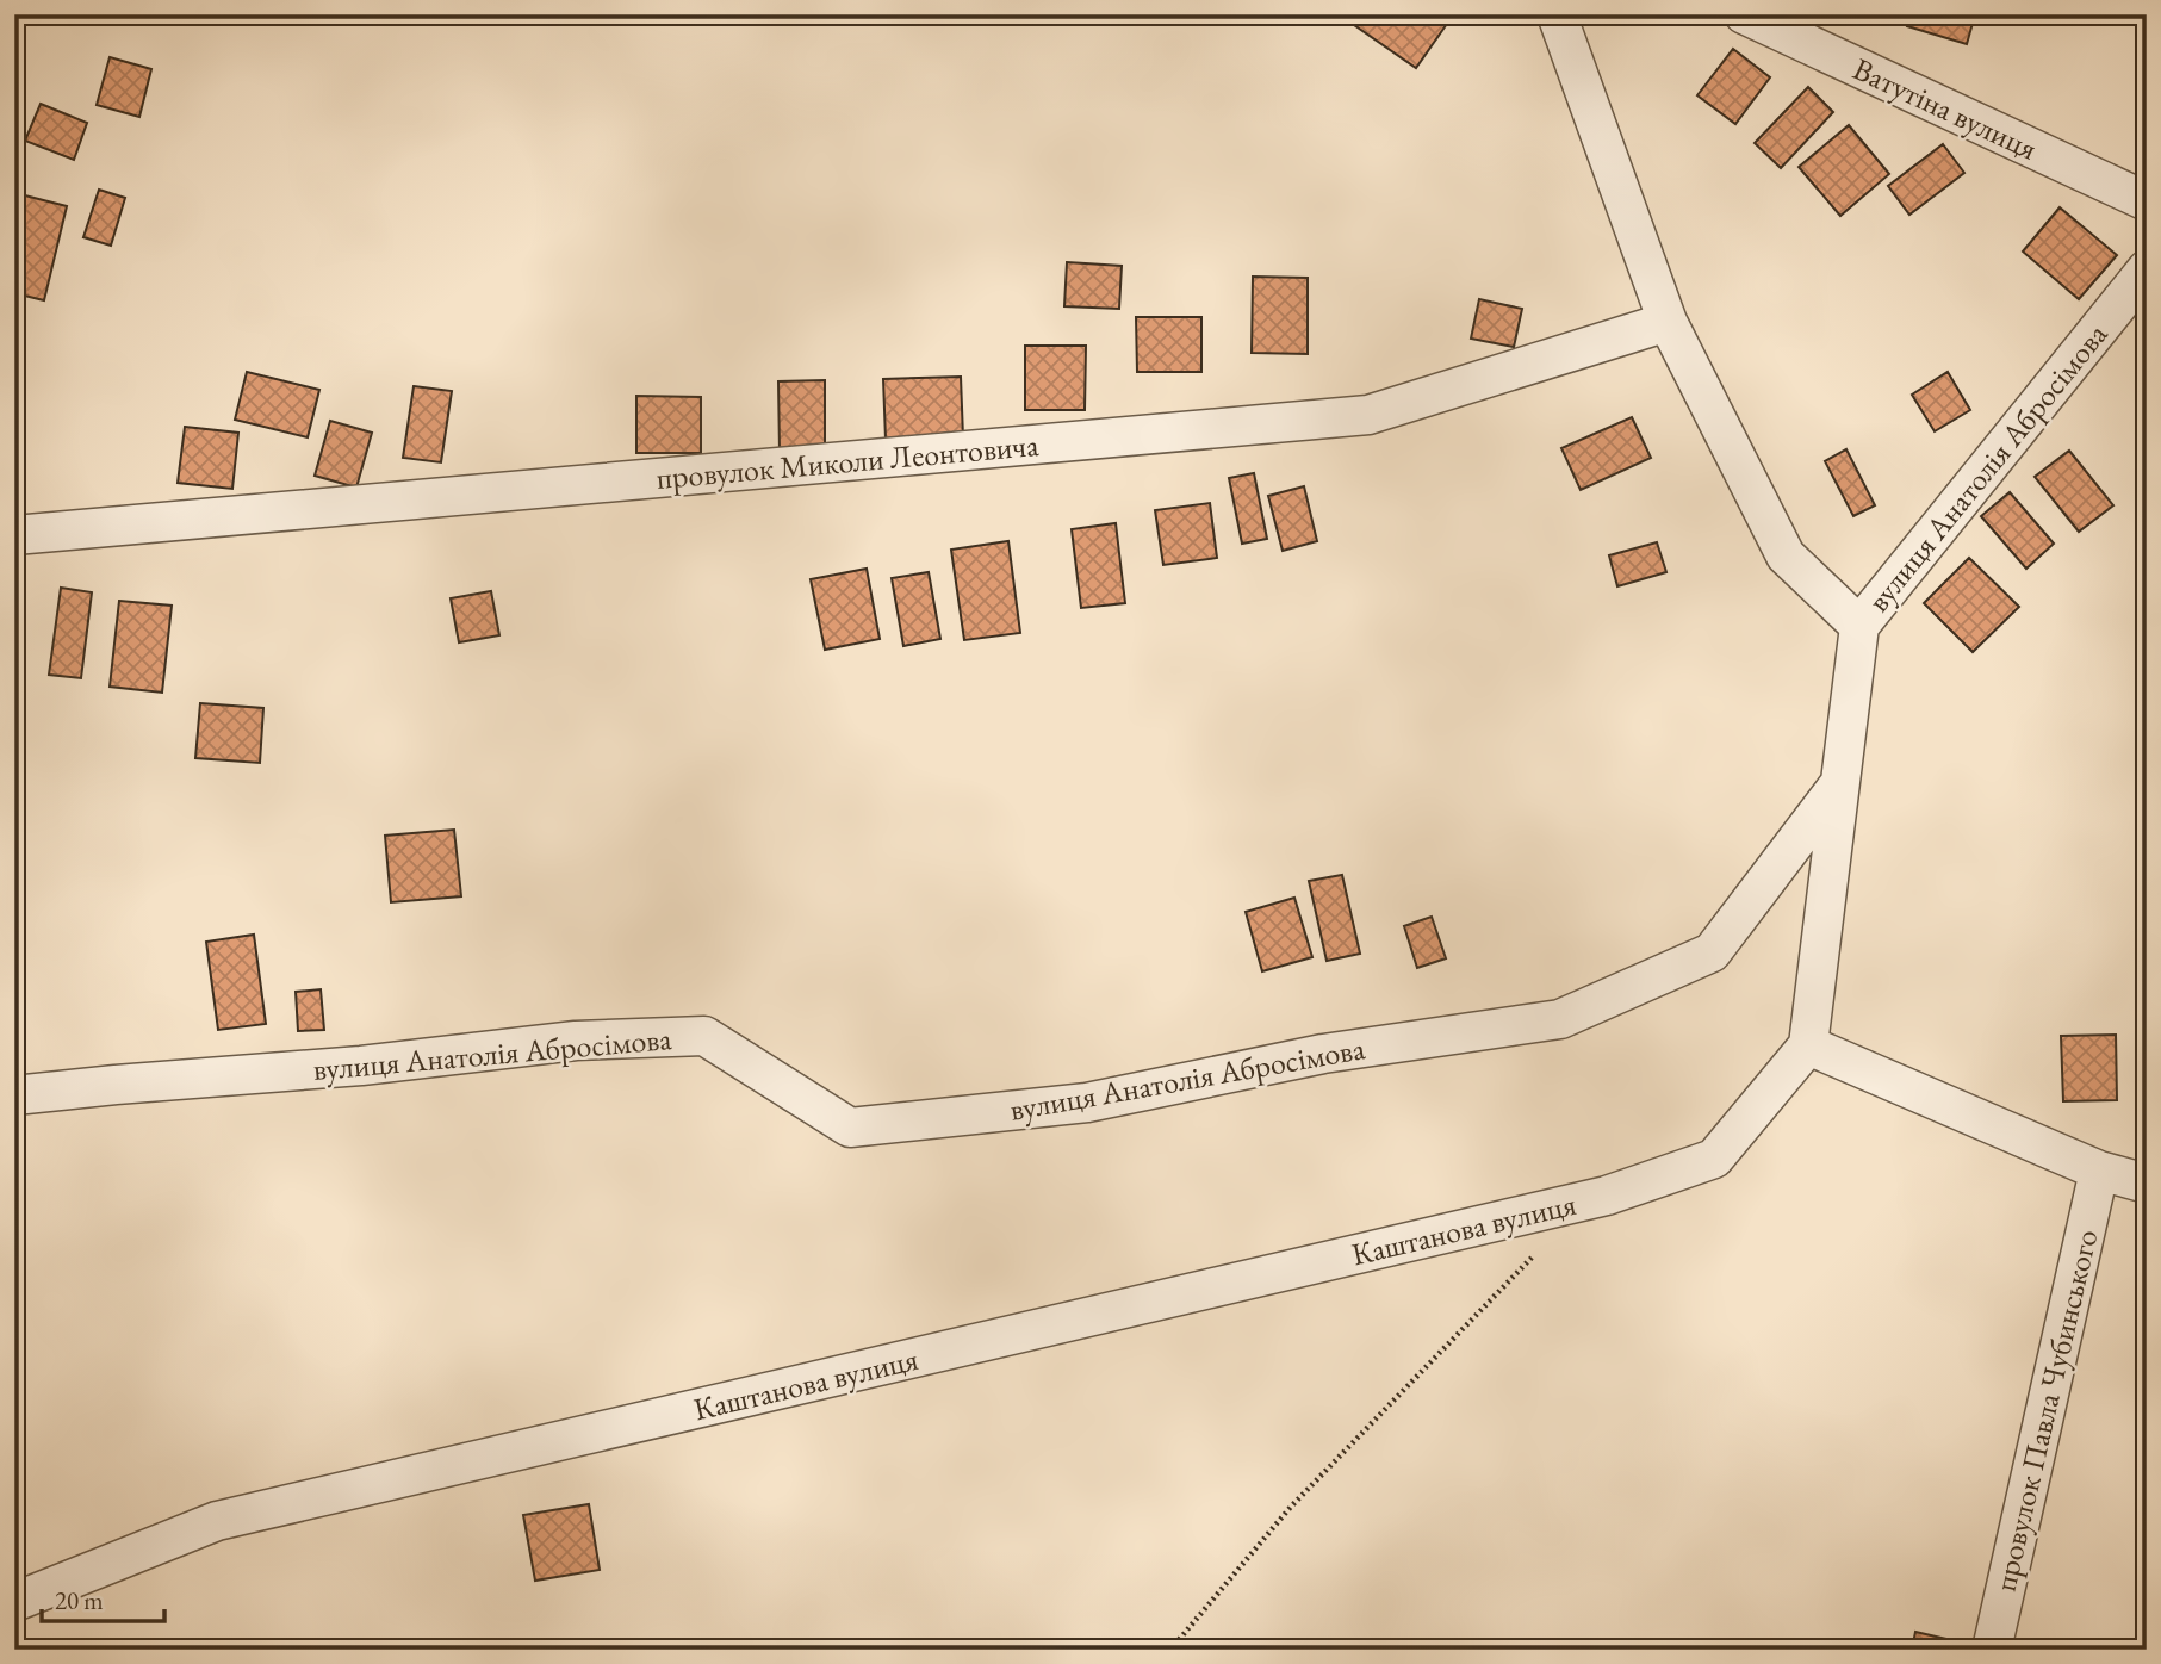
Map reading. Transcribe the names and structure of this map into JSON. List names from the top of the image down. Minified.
{"streets":{"street":["Ватутіна вулиця","провулок Миколи Леонтовича","вулиця Анатолія Абросімова","Каштанова вулиця","провулок Павла Чубинського"]},"scale_bar":"20 m"}
